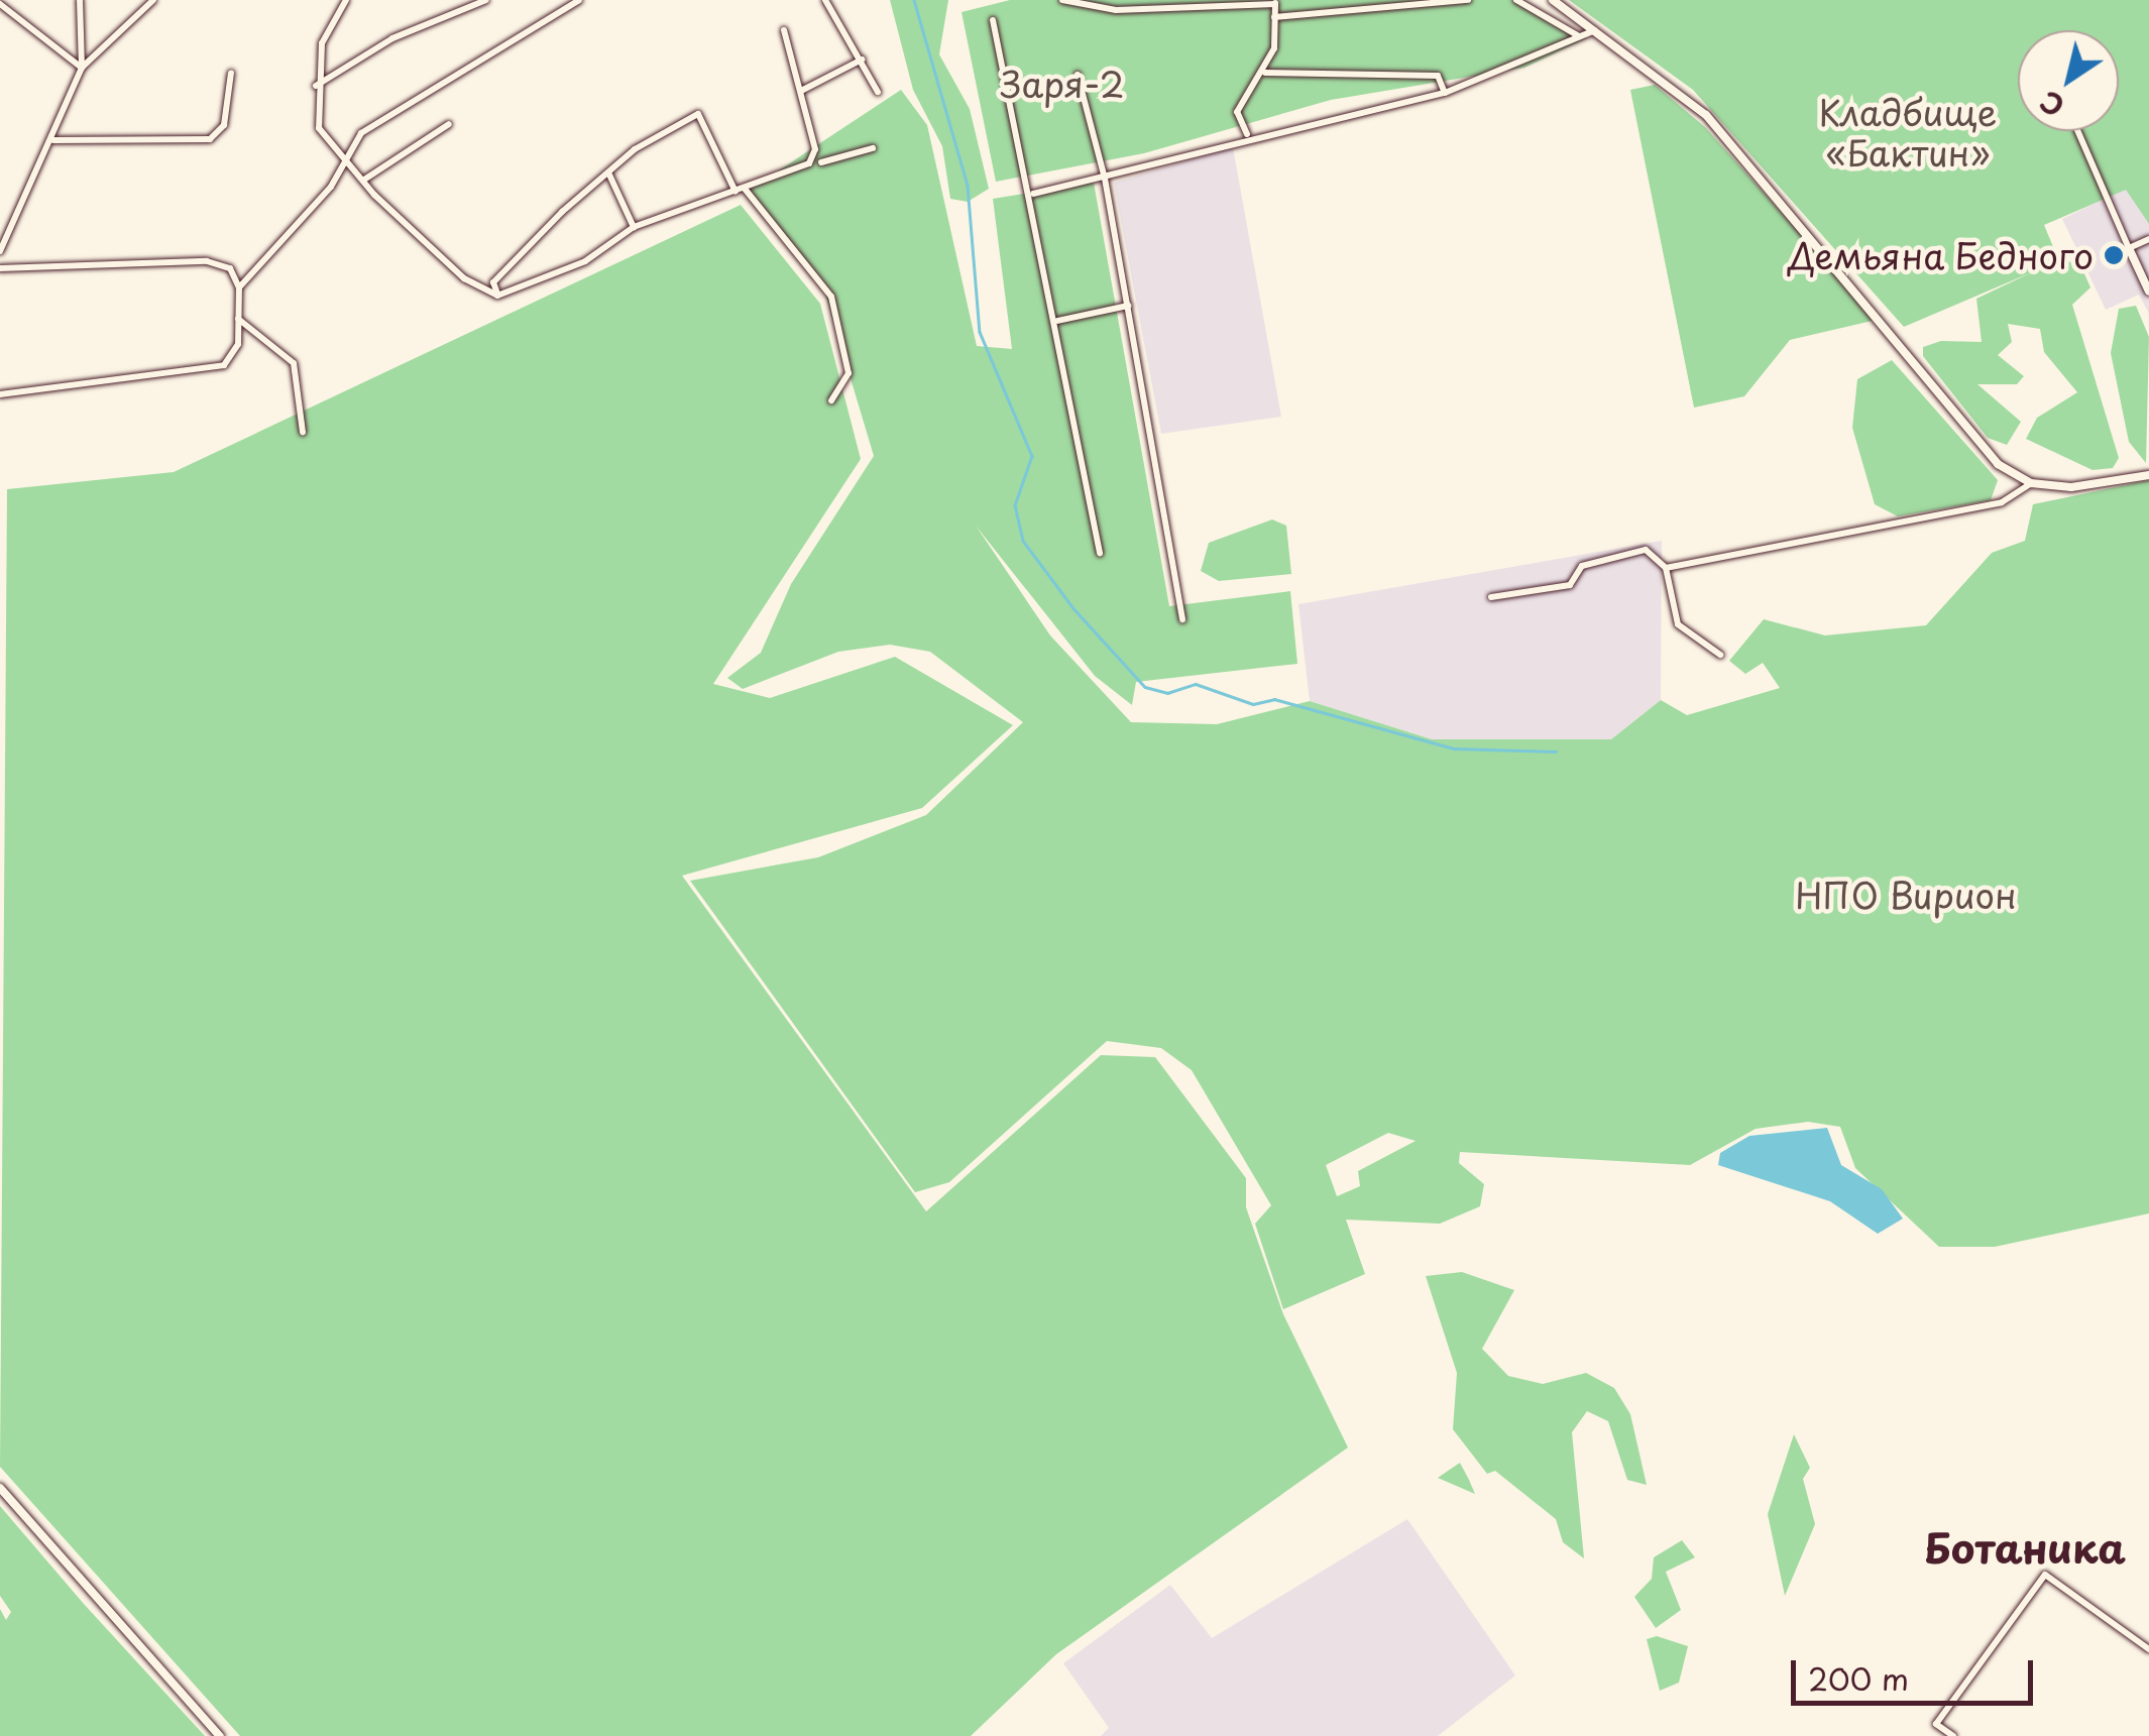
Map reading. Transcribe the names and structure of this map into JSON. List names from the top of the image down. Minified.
{"districts":["Ботаника"],"parks":["Заря-2","Кладбище «Бактин»","НПО Вирион"],"places":["Демьяна Бедного"],"scale_bar":"200 m","north":"bottom left"}
